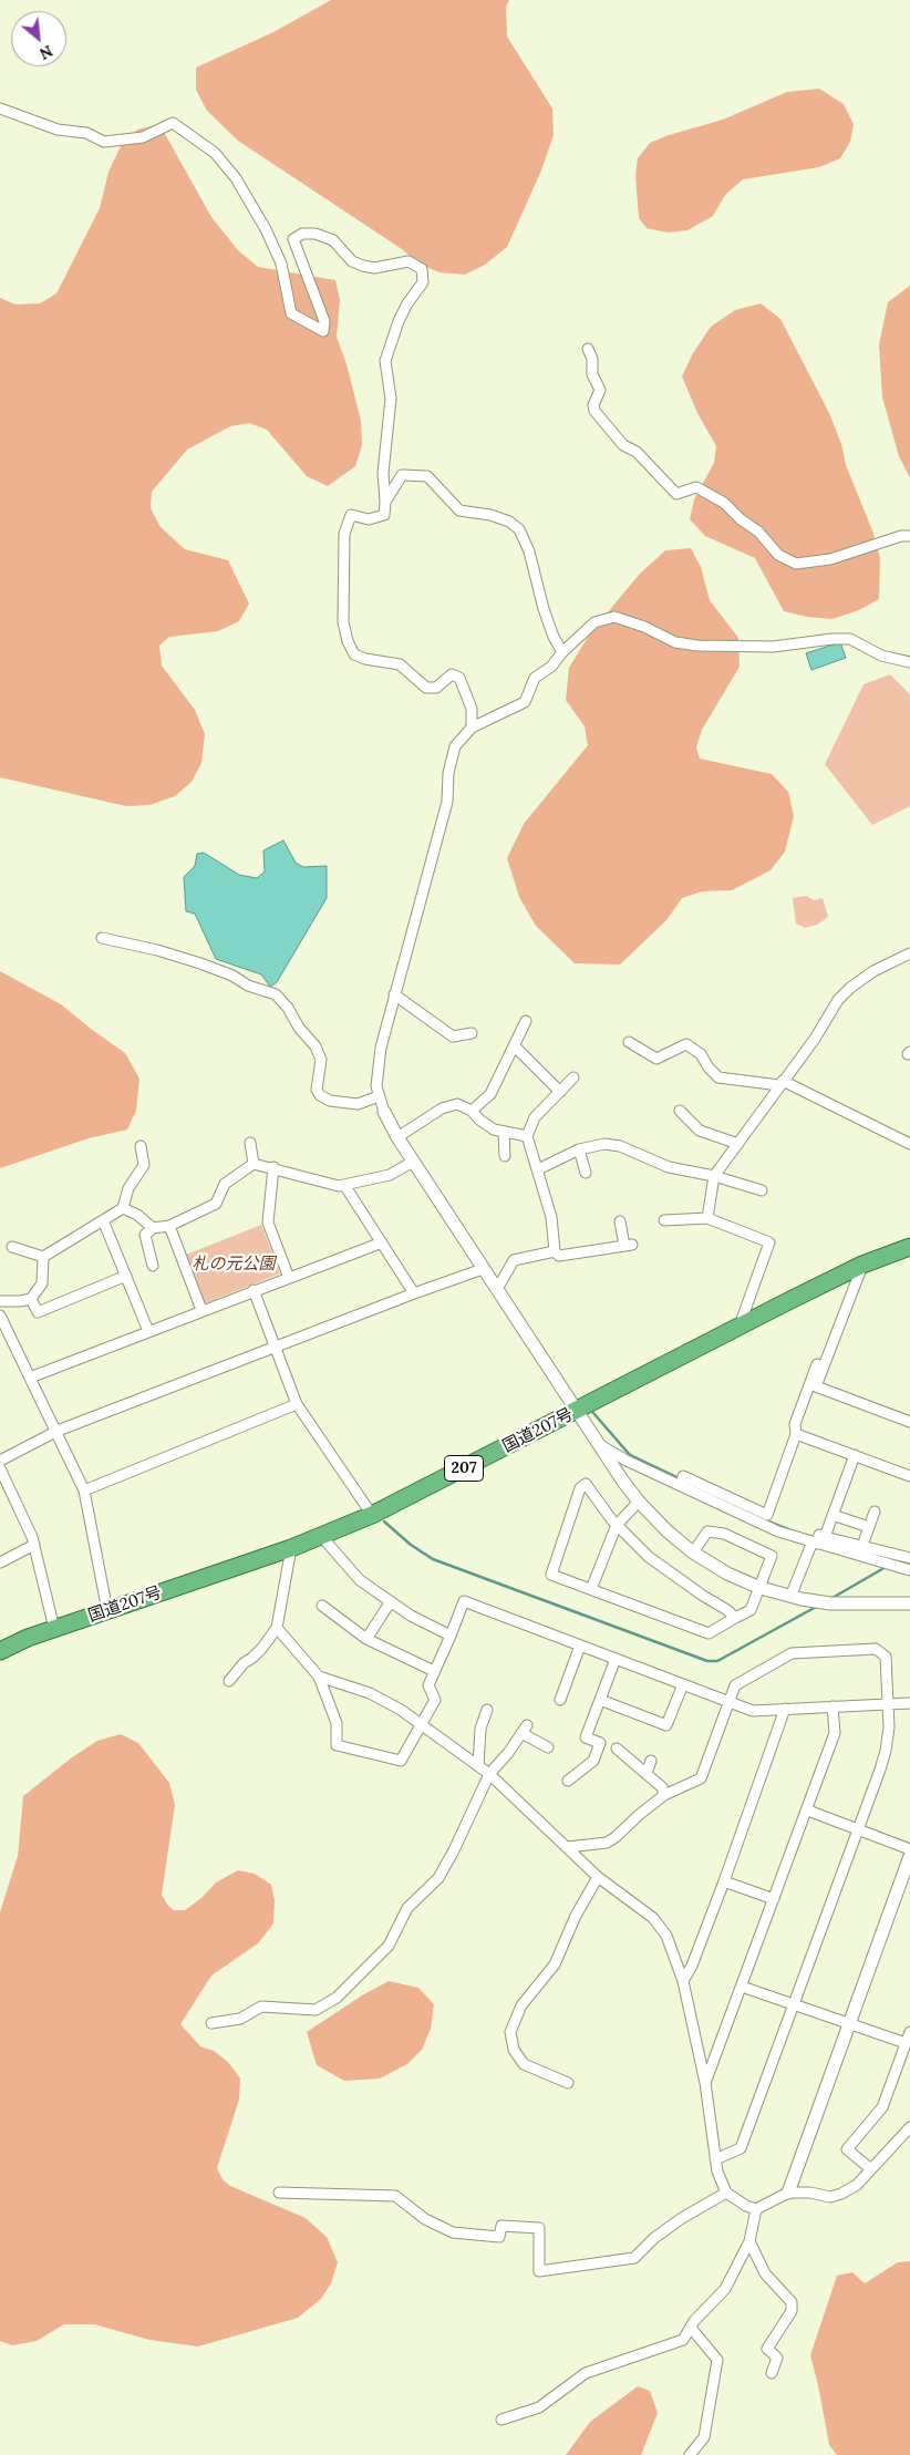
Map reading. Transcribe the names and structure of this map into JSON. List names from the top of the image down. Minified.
{"streets":{"highway":["国道207号","207"]},"parks":["札の元公園"],"north":"bottom right"}
